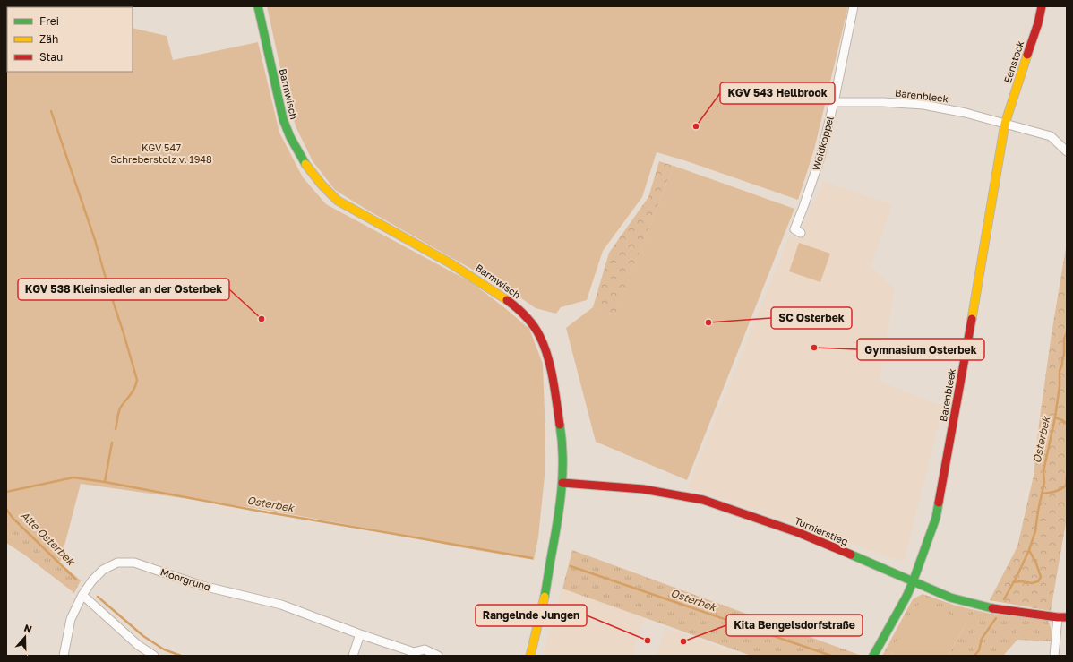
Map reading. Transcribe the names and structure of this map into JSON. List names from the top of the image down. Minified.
{"streets":{"street":["Eenstock","Barmwisch","Barenbleek","Weidkoppel","Turnierstieg","Moorgrund"]},"crossings":[["Eenstock","Barenbleek"],["Barmwisch","Turnierstieg"],["Barenbleek","Weidkoppel"],["Barenbleek","Turnierstieg"]],"water":["Osterbek","Alte Osterbek"],"parks":["KGV 547 Schreberstolz v. 1948"],"places":["KGV 543 Hellbrook","KGV 538 Kleinsiedler an der Osterbek","SC Osterbek","Gymnasium Osterbek","Rangelnde Jungen","Kita Bengelsdorfstraße"],"legend":["Frei","Zäh","Stau"],"north":"top"}
